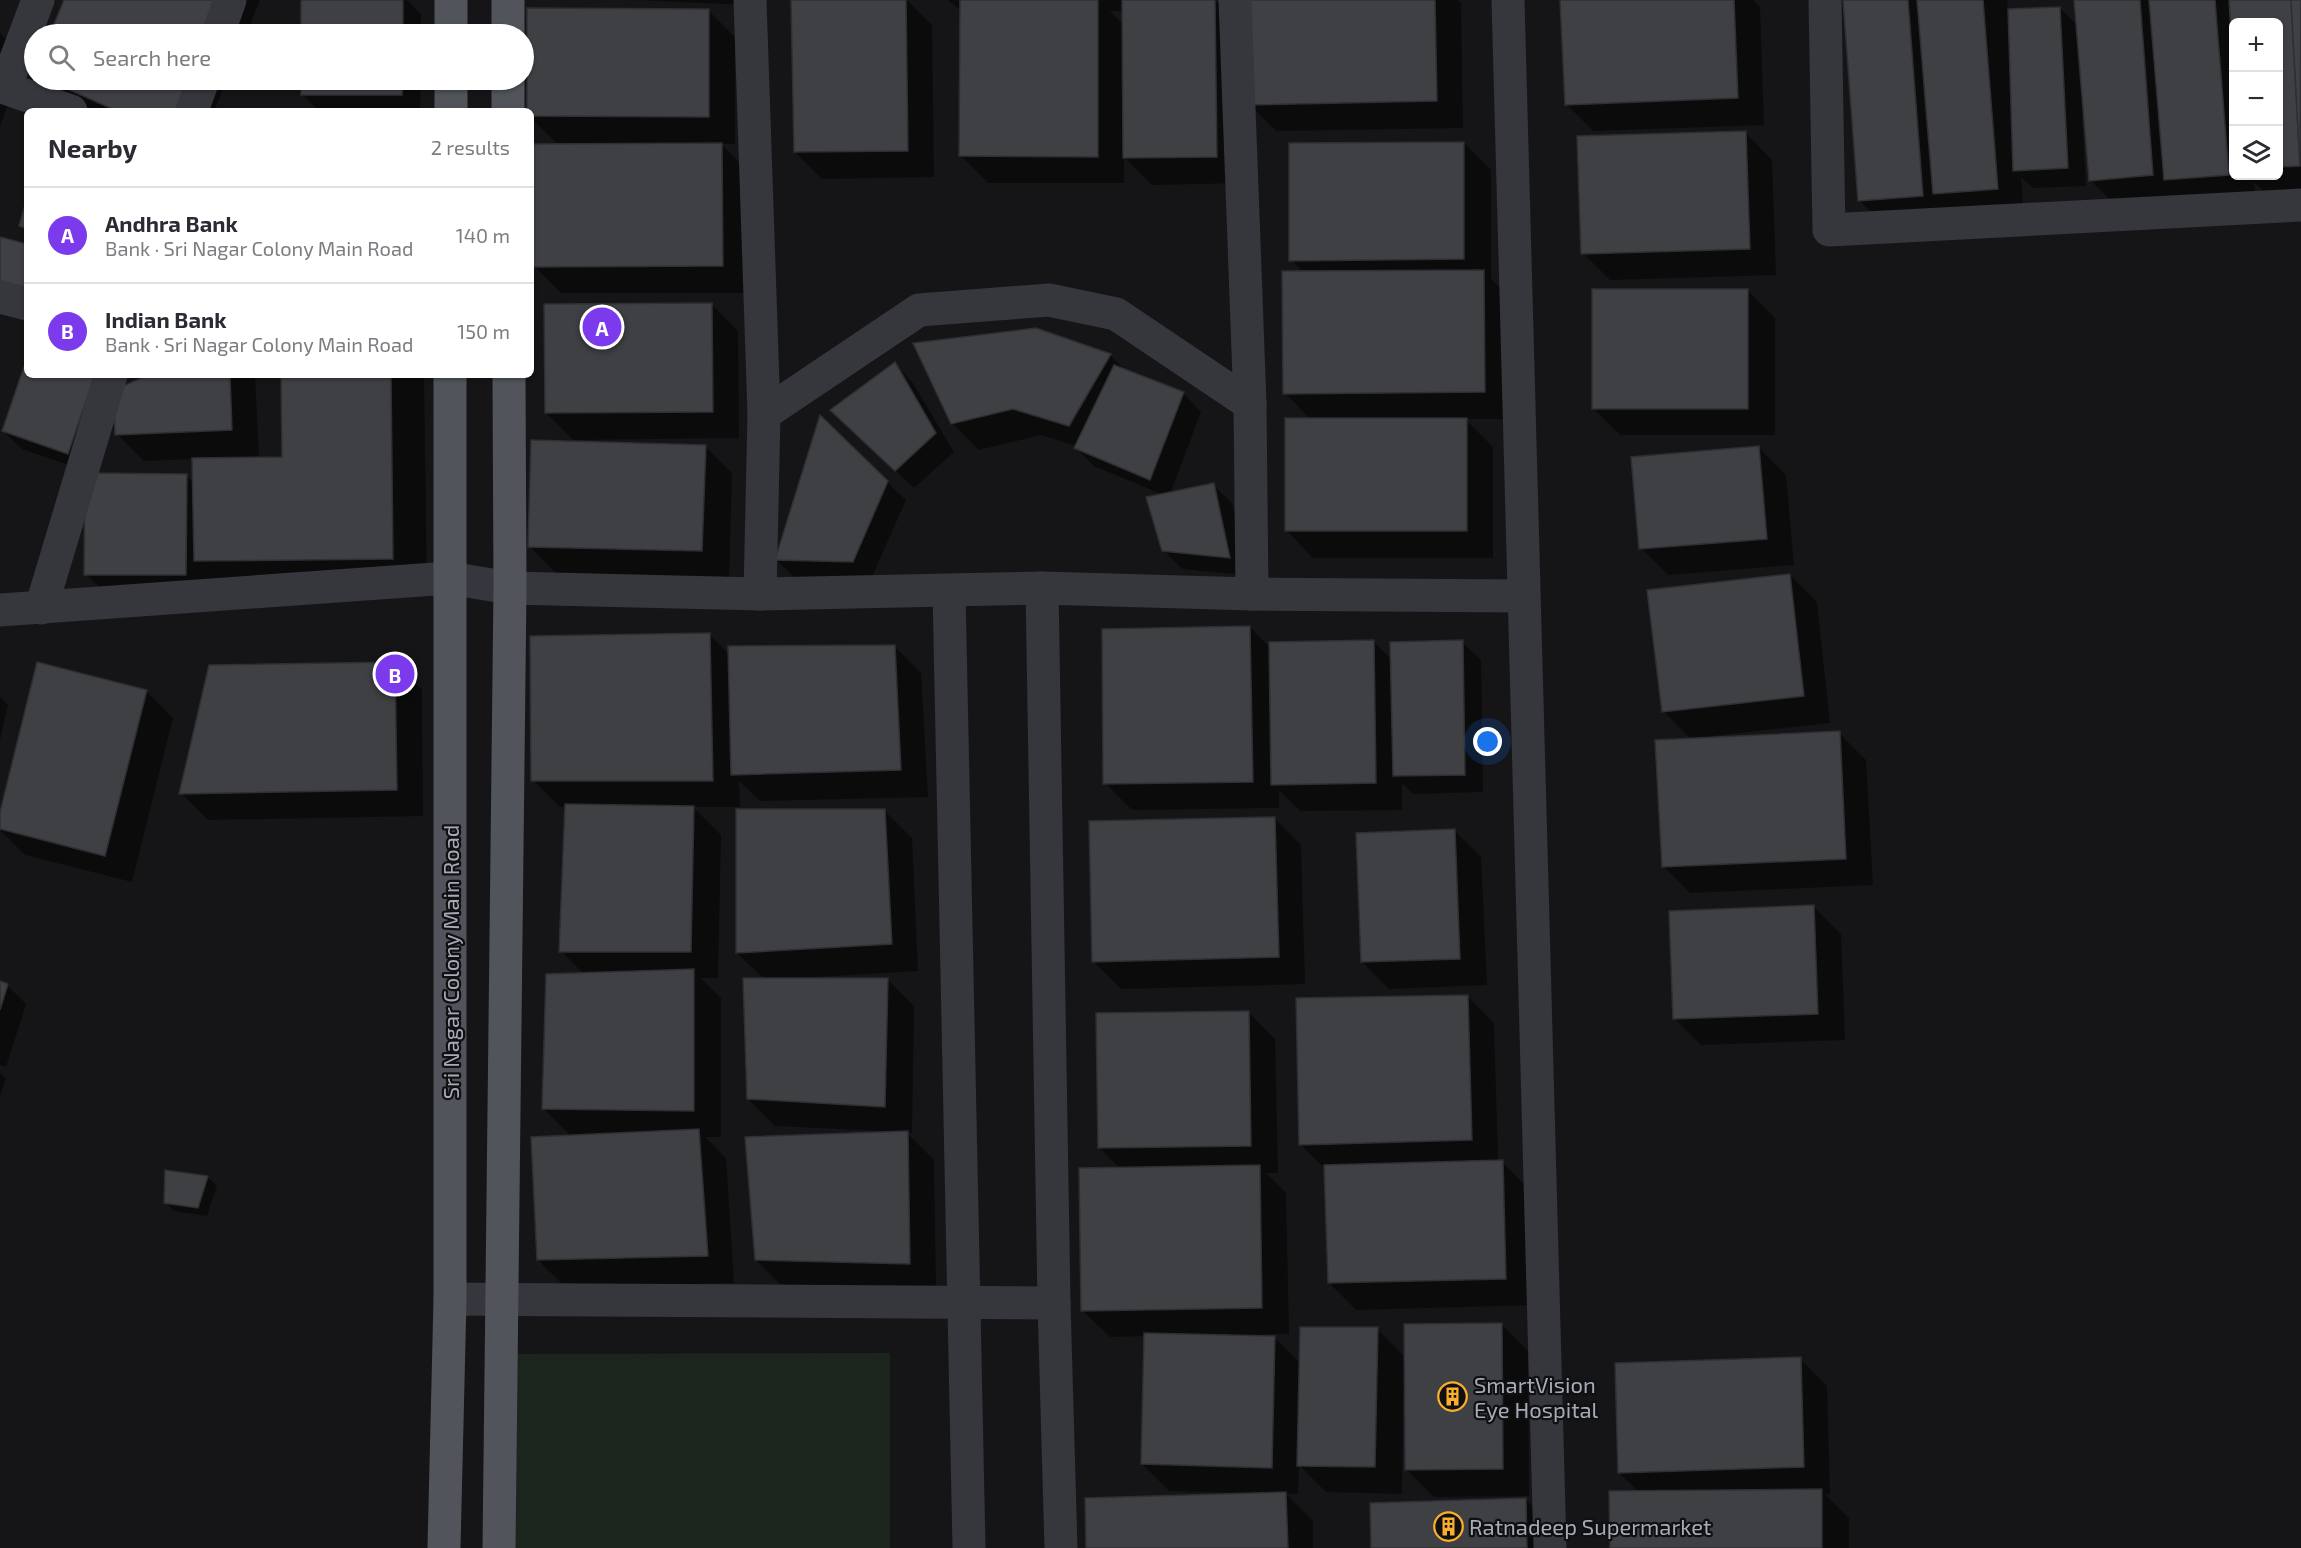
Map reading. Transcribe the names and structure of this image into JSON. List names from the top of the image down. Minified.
{"streets":{"main road":["Sri Nagar Colony Main Road"]},"places":{"building":["SmartVision Eye Hospital","Ratnadeep Supermarket"]},"page":{"map_buttons":["+","−"],"search":"Search here","heading":["Nearby","2 results"],"list":[{"mark":"A","name":"Andhra Bank","note":"Bank · Sri Nagar Colony Main Road","value":"140 m"},{"mark":"B","name":"Indian Bank","note":"Bank · Sri Nagar Colony Main Road","value":"150 m"}],"pins":["A","B"]}}
